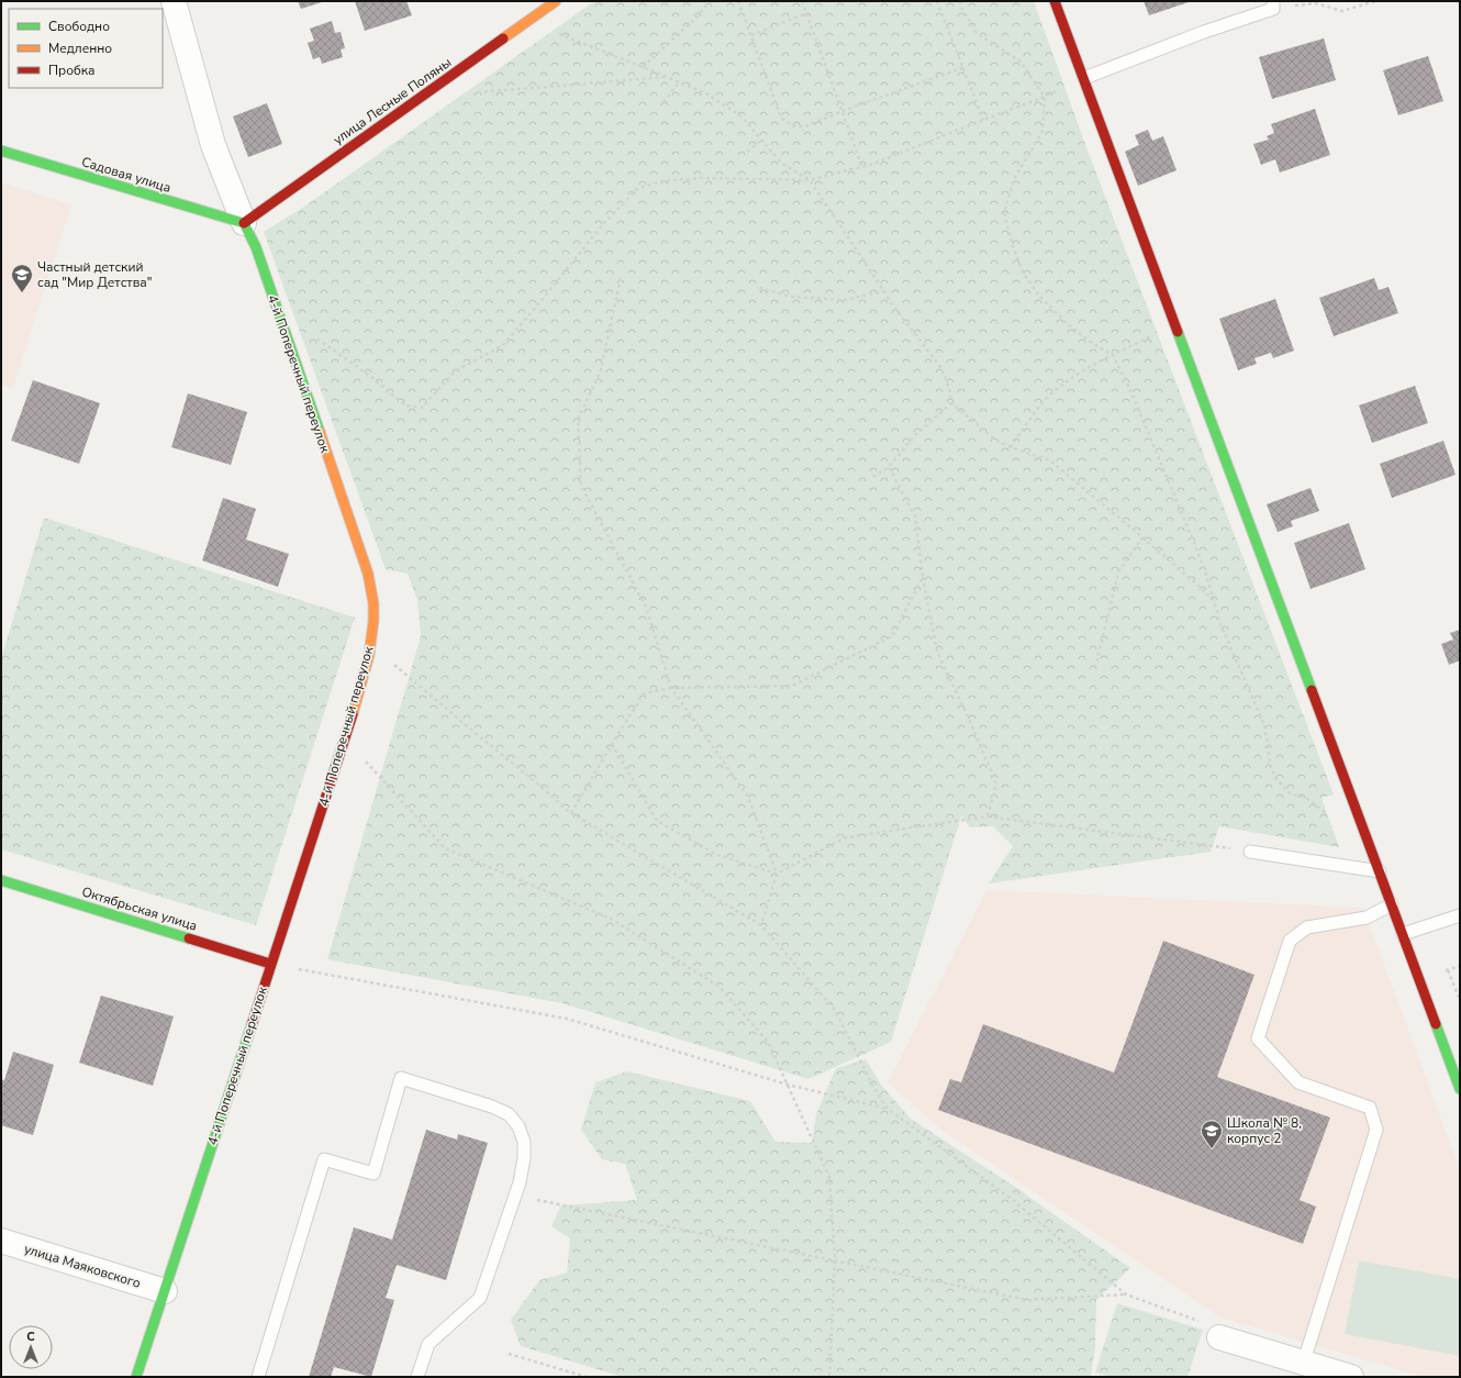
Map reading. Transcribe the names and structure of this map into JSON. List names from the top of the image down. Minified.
{"streets":{"street":["улица Лесные Поляны","Садовая улица","4-й Поперечный переулок","Октябрьская улица","улица Маяковского"]},"crossings":[["улица Лесные Поляны","Садовая улица"],["улица Лесные Поляны","4-й Поперечный переулок"],["Садовая улица","4-й Поперечный переулок"],["4-й Поперечный переулок","Октябрьская улица"],["4-й Поперечный переулок","улица Маяковского"]],"places":{"school or university":["Частный детский сад \"Мир Детства\"","Школа № 8, корпус 2"]},"legend":["Свободно","Медленно","Пробка"],"north":"top"}
